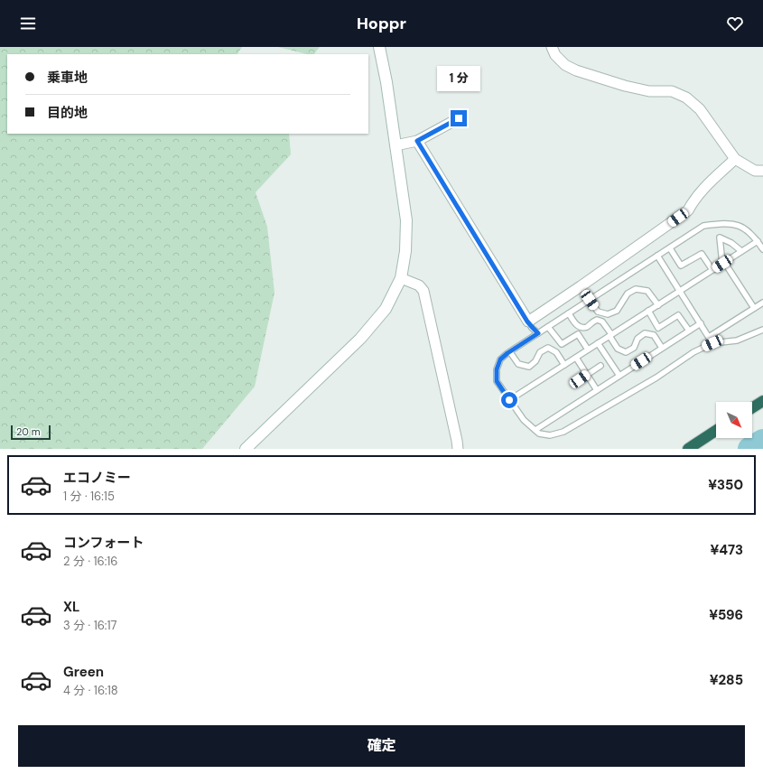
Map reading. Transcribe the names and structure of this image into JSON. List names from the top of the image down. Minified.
{"scale_bar":"20 m","north":"bottom right","page":{"header":"Hoppr","banner":["乗車地","目的地"],"bubble":"1 分","scale":"20 m","list":[{"name":"エコノミー","note":"1 分 · 16:15","value":"¥350"},{"name":"コンフォート","note":"2 分 · 16:16","value":"¥473"},{"name":"XL","note":"3 分 · 16:17","value":"¥596"},{"name":"Green","note":"4 分 · 16:18","value":"¥285"}],"buttons":"確定"}}
